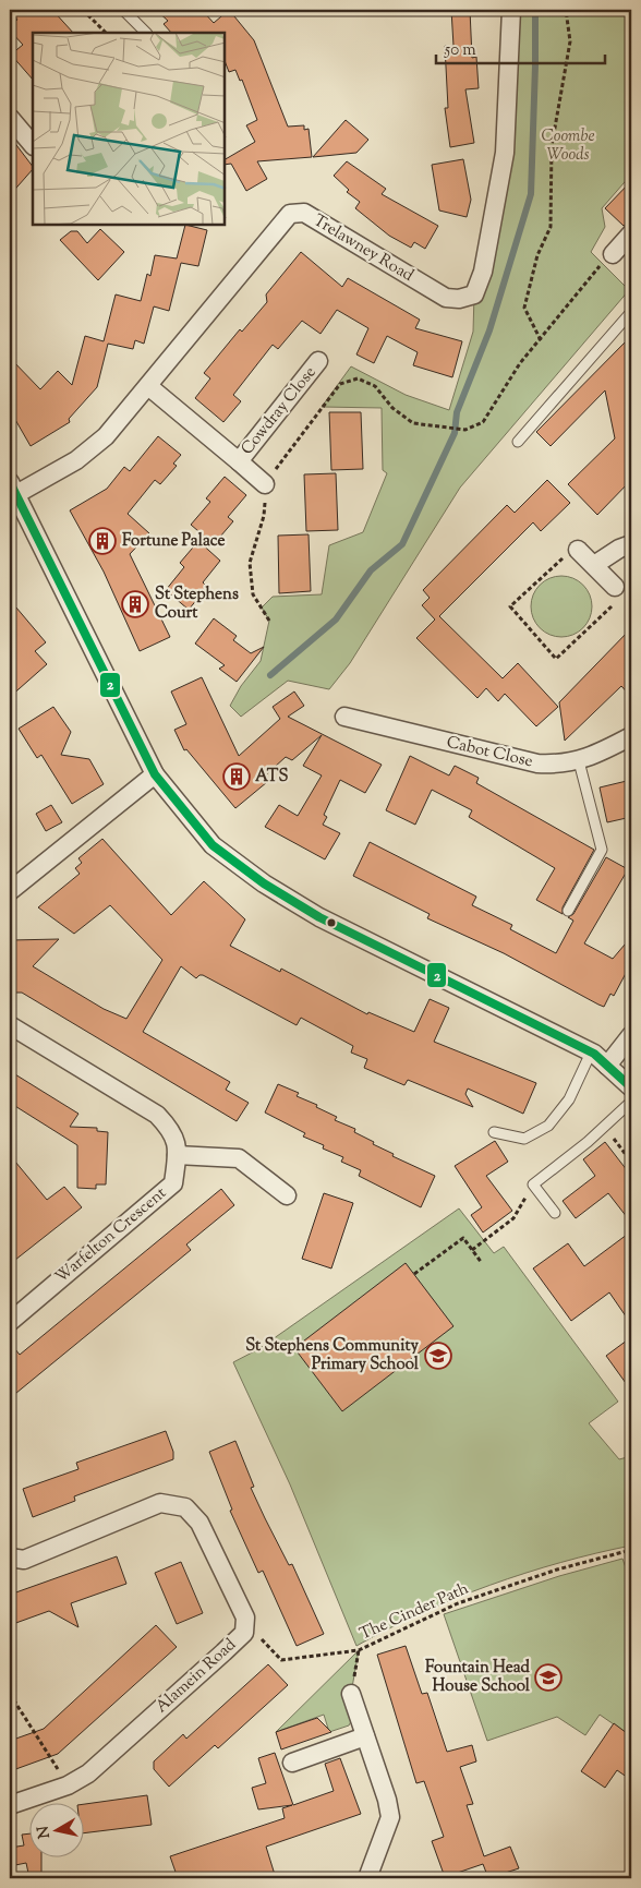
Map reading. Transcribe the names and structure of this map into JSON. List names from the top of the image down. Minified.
{"streets":{"street":["Trelawney Road","Cowdray Close","Cabot Close","Warfelton Crescent","Alamein Road"],"path":["The Cinder Path"]},"crossings":[["Trelawney Road","Cowdray Close"],["The Cinder Path","Alamein Road"]],"parks":["Coombe Woods"],"places":{"building":["Fortune Palace","St Stephens Court","ATS"],"school or university":["St Stephens Community Primary School","Fountain Head House School"]},"lines":["transit line 2"],"scale_bar":"50 m","north":"left"}
